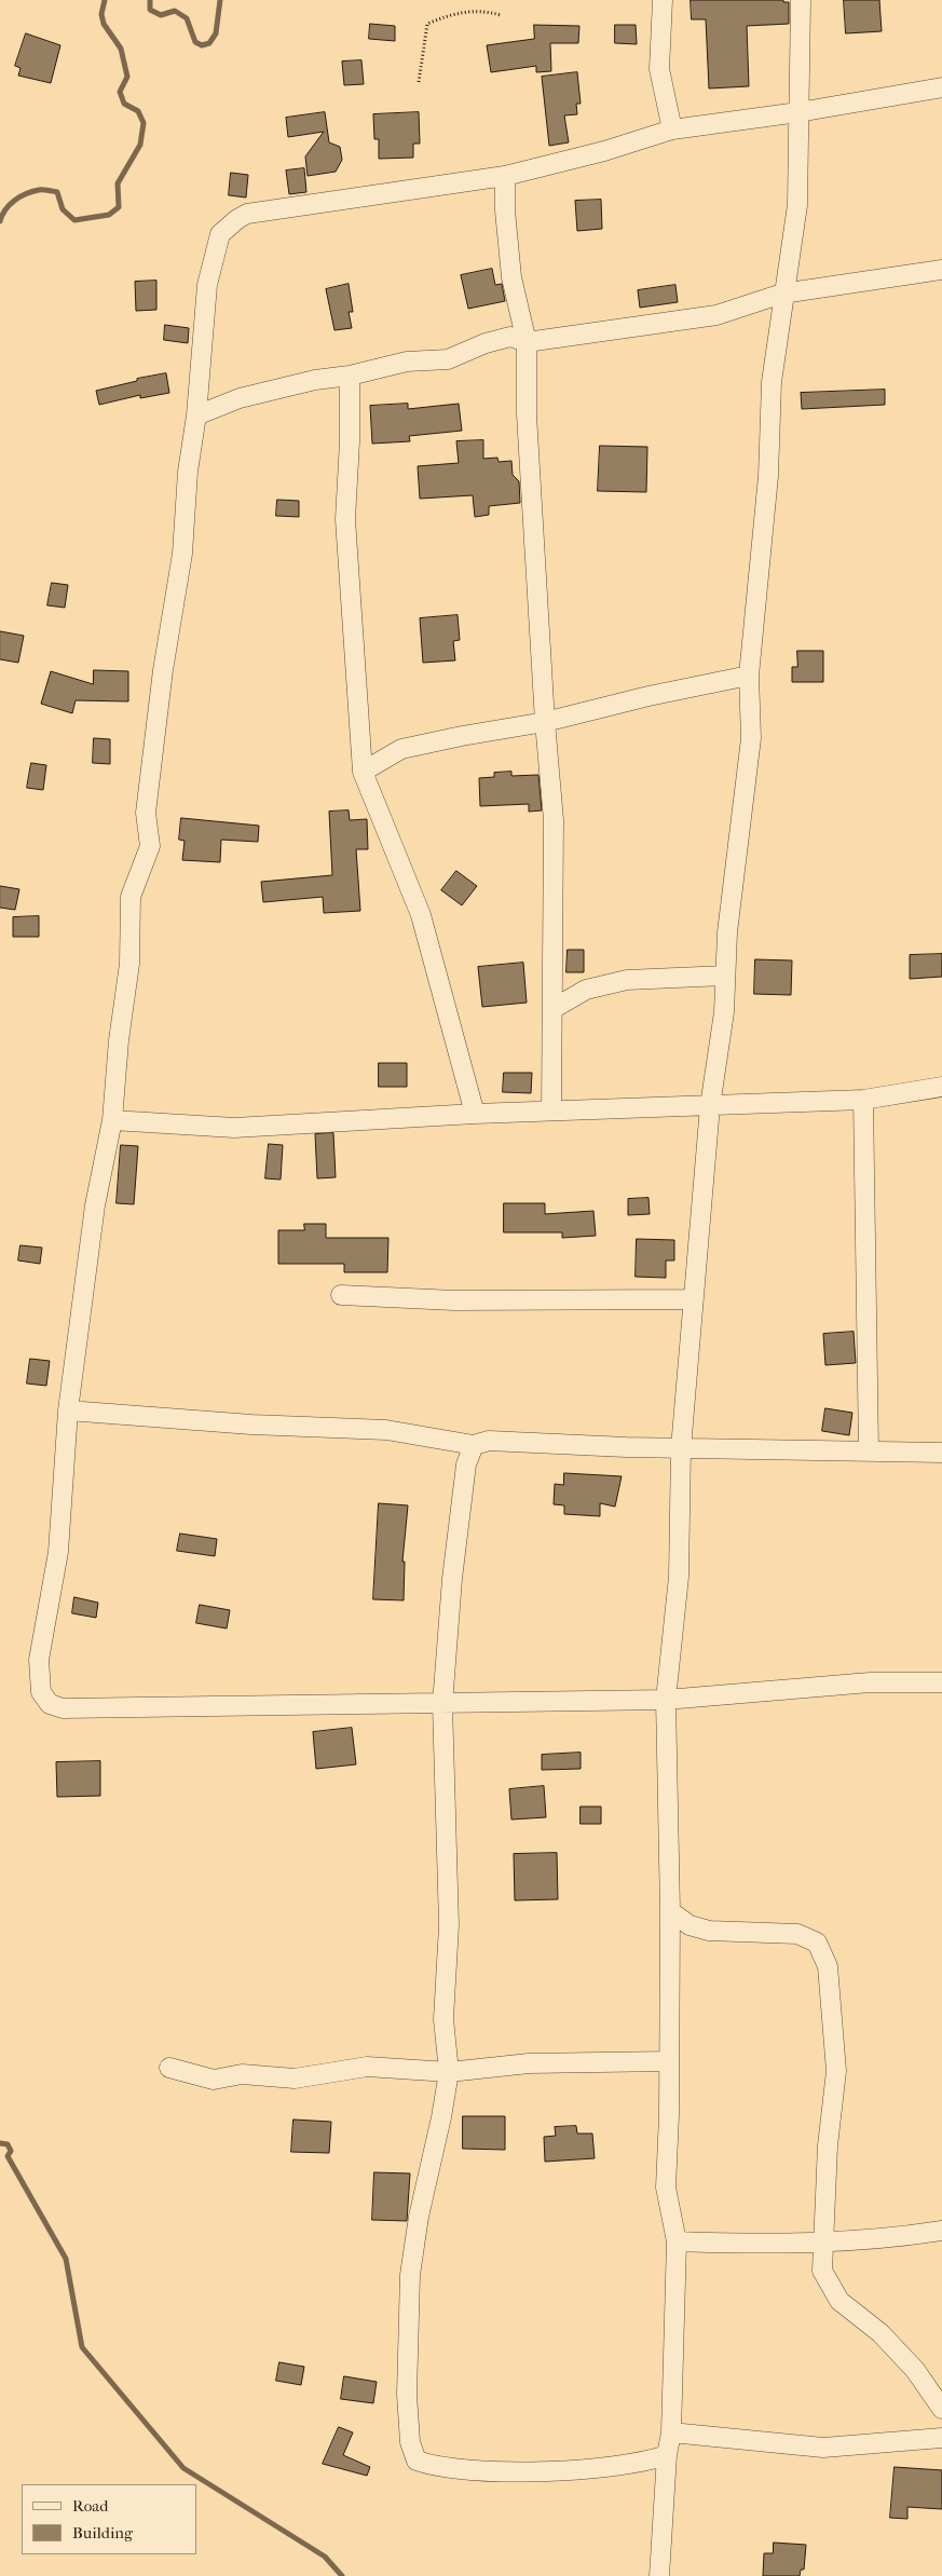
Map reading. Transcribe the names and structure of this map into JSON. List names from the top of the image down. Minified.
{"legend":["Road","Building"]}
